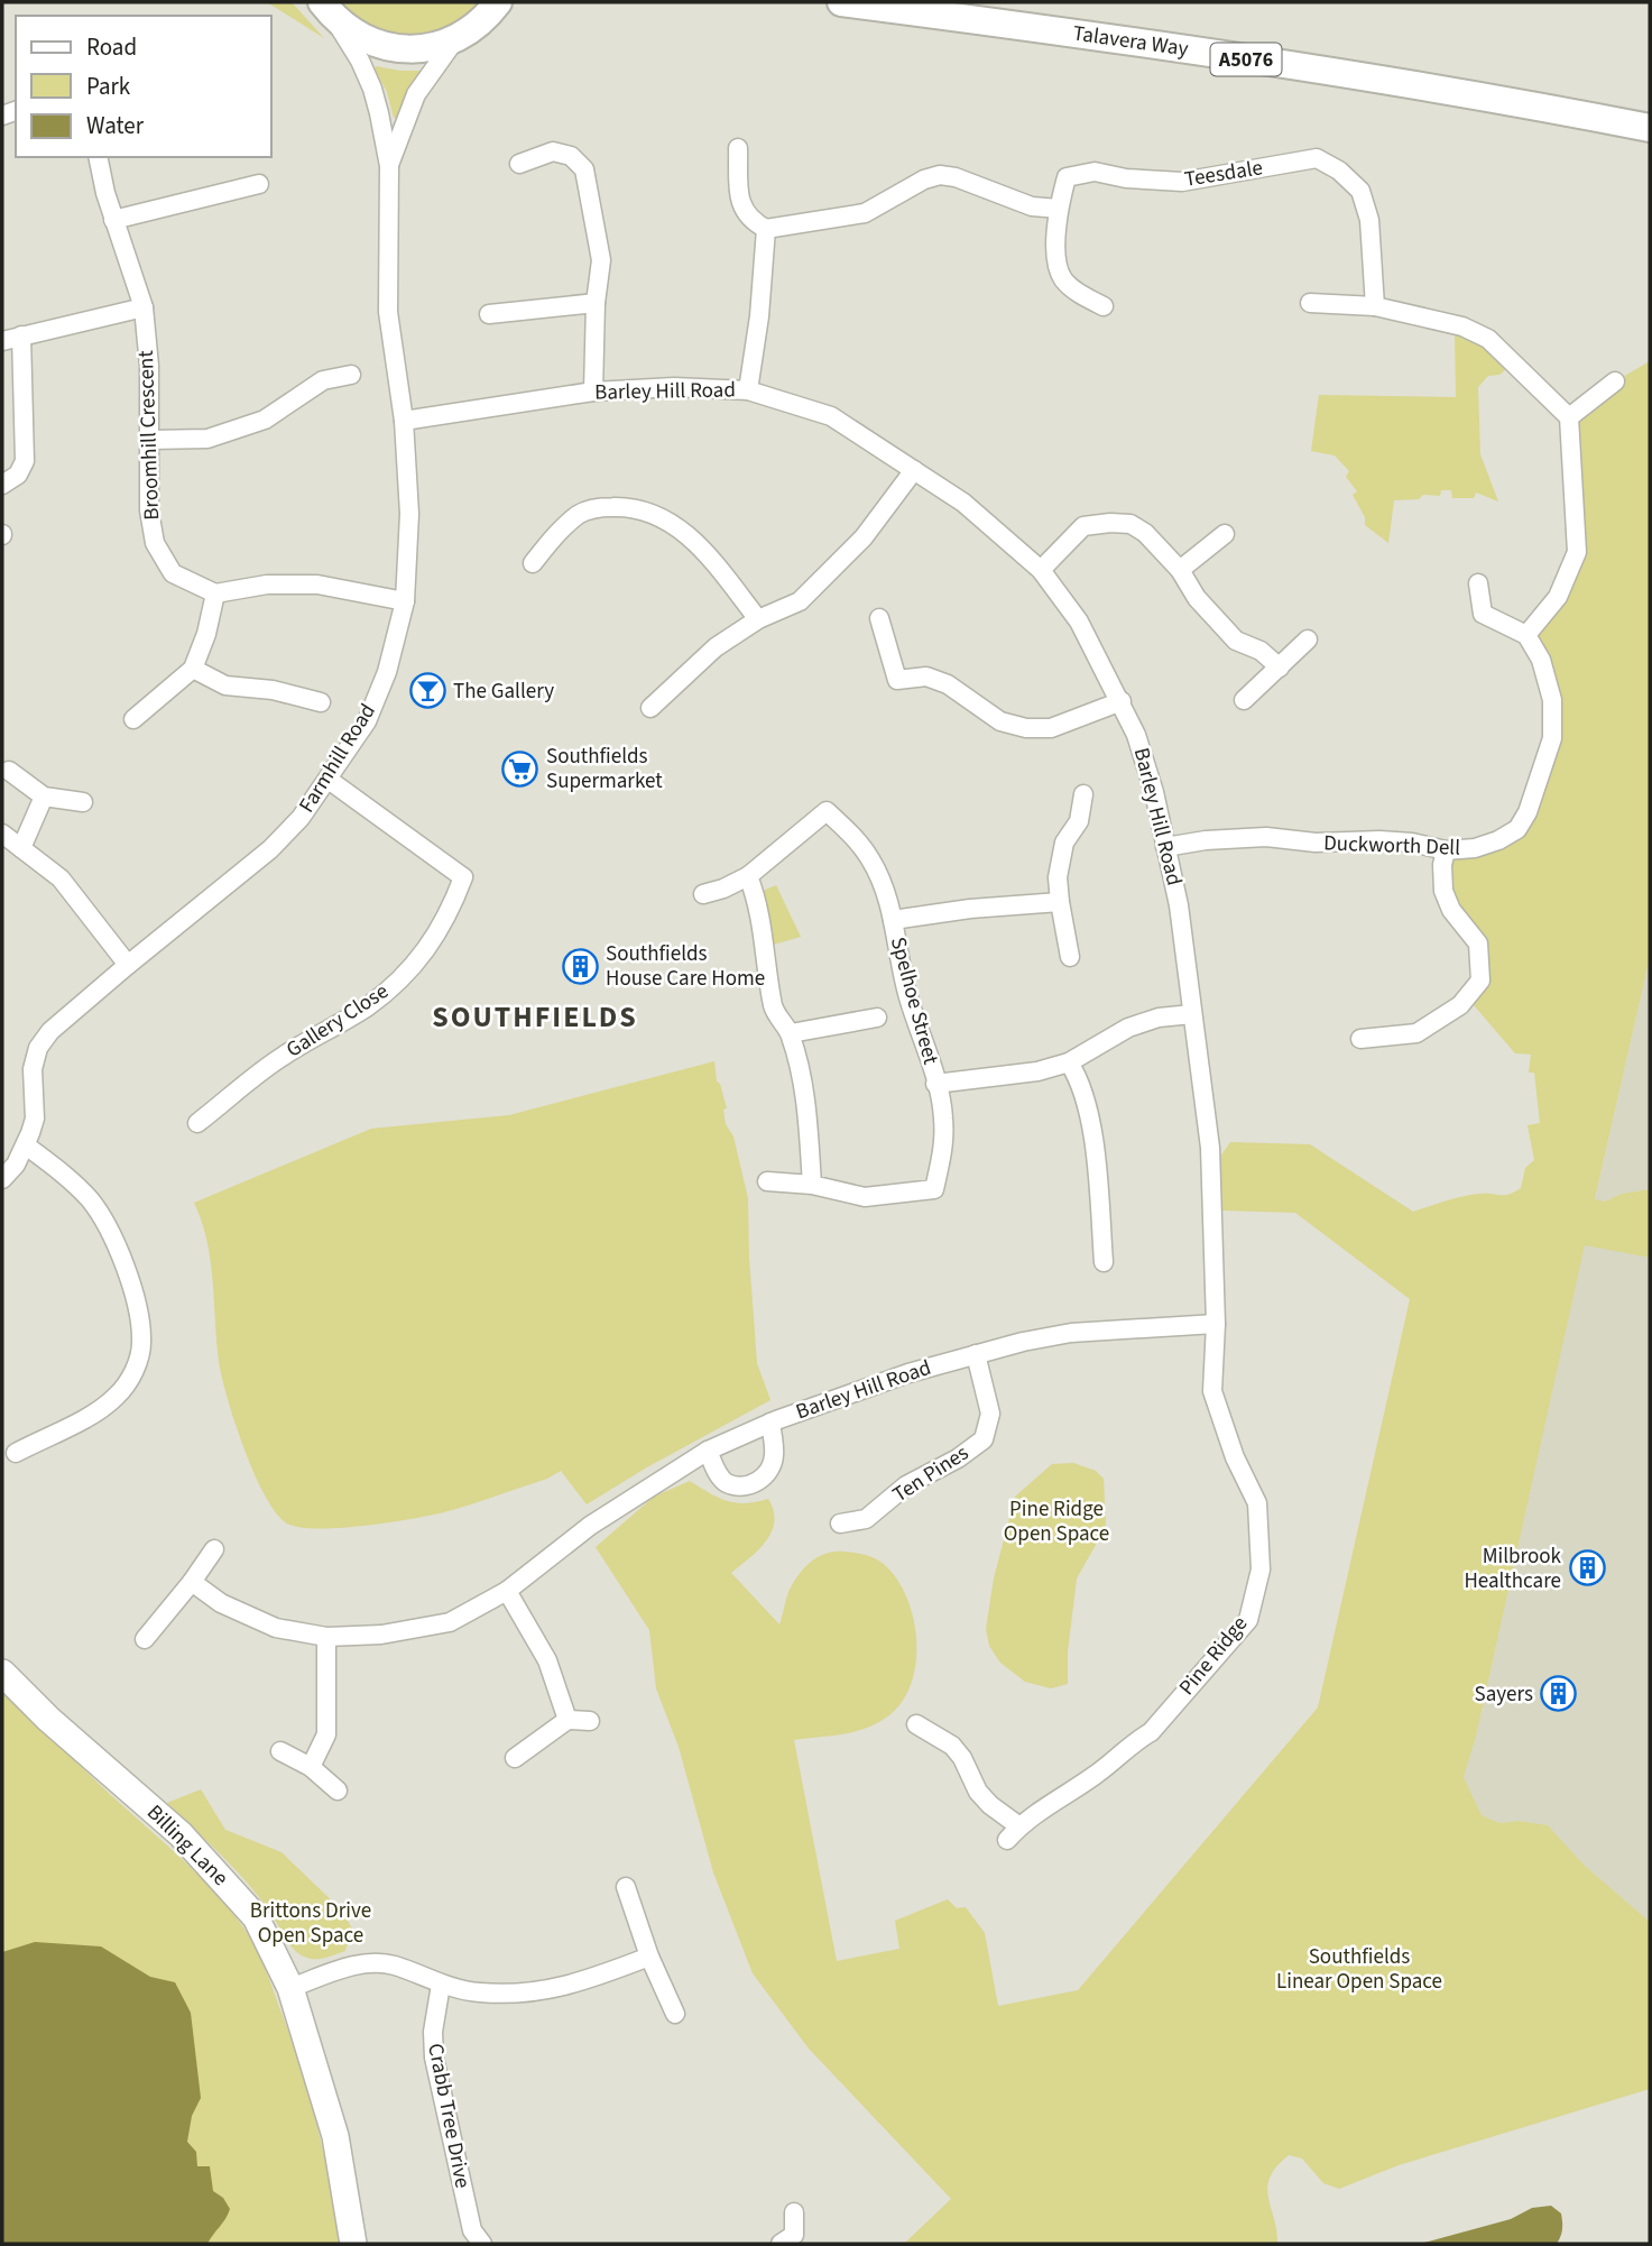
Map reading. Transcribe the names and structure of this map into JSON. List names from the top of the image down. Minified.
{"streets":{"main road":["Talavera Way","A5076"],"street":["Teesdale","Barley Hill Road","Broomhill Crescent","Farmhill Road","Duckworth Dell","Spelhoe Street","Gallery Close","Ten Pines","Pine Ridge","Billing Lane","Crabb Tree Drive"]},"crossings":[["Barley Hill Road","Farmhill Road"],["Barley Hill Road","Duckworth Dell"],["Barley Hill Road","Spelhoe Street"],["Barley Hill Road","Ten Pines"],["Barley Hill Road","Pine Ridge"],["Farmhill Road","Gallery Close"]],"districts":["SOUTHFIELDS"],"parks":["Pine Ridge Open Space","Brittons Drive Open Space","Southfields Linear Open Space"],"places":{"bar":["The Gallery"],"supermarket":["Southfields Supermarket"],"building":["Southfields House Care Home","Milbrook Healthcare","Sayers"]},"legend":["Road","Park","Water"]}
